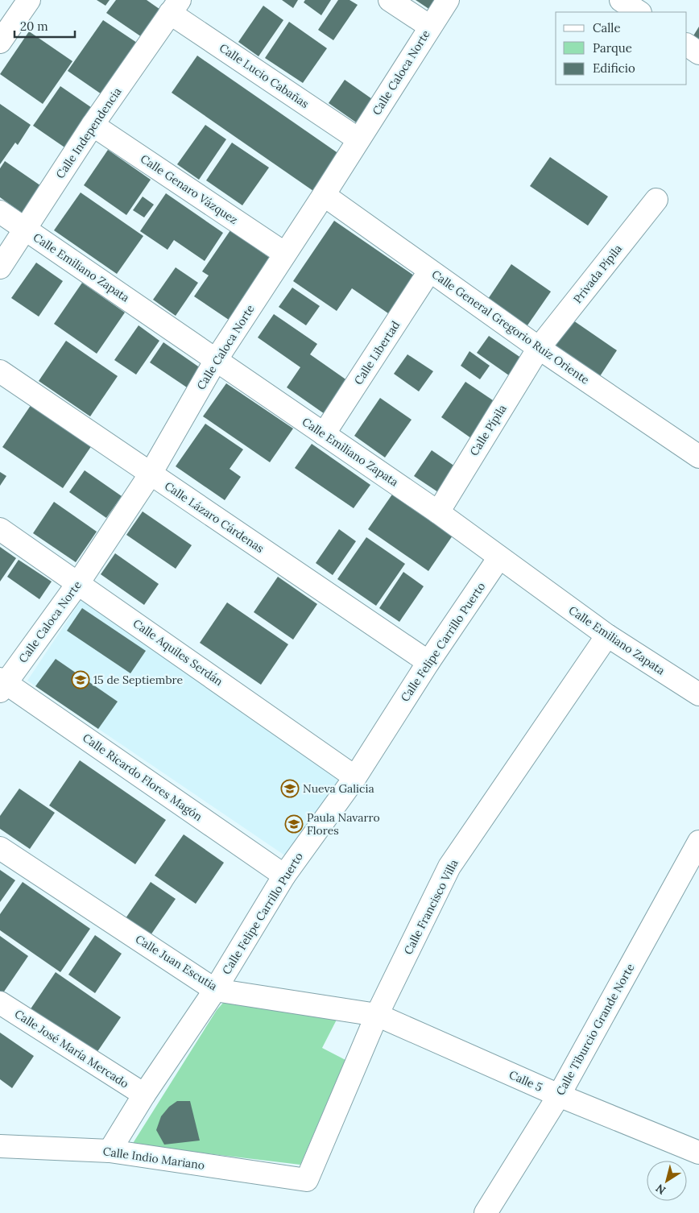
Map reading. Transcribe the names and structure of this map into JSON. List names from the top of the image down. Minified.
{"streets":{"street":["Calle Caloca Norte","Calle Lucio Cabañas","Calle Independencia","Calle Genaro Vázquez","Calle Emiliano Zapata","Privada Pípila","Calle General Gregorio Ruiz Oriente","Calle Libertad","Calle Pípila","Calle Lázaro Cárdenas","Calle Felipe Carrillo Puerto","Calle Aquiles Serdán","Calle Ricardo Flores Magón","Calle Francisco Villa","Calle Juan Escutia","Calle Tiburcio Grande Norte","Calle José María Mercado","Calle 5","Calle Indio Mariano"]},"crossings":[["Calle Caloca Norte","Calle Lucio Cabañas"],["Calle Caloca Norte","Calle Genaro Vázquez"],["Calle Caloca Norte","Calle Emiliano Zapata"],["Calle Caloca Norte","Calle General Gregorio Ruiz Oriente"],["Calle Caloca Norte","Calle Lázaro Cárdenas"],["Calle Caloca Norte","Calle Aquiles Serdán"],["Calle Caloca Norte","Calle Ricardo Flores Magón"],["Calle Lucio Cabañas","Calle Independencia"],["Calle Independencia","Calle Genaro Vázquez"],["Calle Independencia","Calle Emiliano Zapata"],["Calle Emiliano Zapata","Calle Libertad"],["Calle Emiliano Zapata","Calle Pípila"],["Calle Emiliano Zapata","Calle Felipe Carrillo Puerto"],["Calle Emiliano Zapata","Calle Francisco Villa"],["Privada Pípila","Calle General Gregorio Ruiz Oriente"],["Privada Pípila","Calle Pípila"],["Calle General Gregorio Ruiz Oriente","Calle Libertad"],["Calle General Gregorio Ruiz Oriente","Calle Pípila"],["Calle Lázaro Cárdenas","Calle Felipe Carrillo Puerto"],["Calle Felipe Carrillo Puerto","Calle Aquiles Serdán"],["Calle Felipe Carrillo Puerto","Calle Ricardo Flores Magón"],["Calle Felipe Carrillo Puerto","Calle Juan Escutia"],["Calle Felipe Carrillo Puerto","Calle José María Mercado"],["Calle Felipe Carrillo Puerto","Calle Indio Mariano"],["Calle Francisco Villa","Calle Juan Escutia"],["Calle Francisco Villa","Calle 5"],["Calle Francisco Villa","Calle Indio Mariano"],["Calle Juan Escutia","Calle 5"],["Calle Tiburcio Grande Norte","Calle 5"]],"places":{"school or university":["15 de Septiembre","Nueva Galicia","Paula Navarro Flores"]},"legend":["Calle","Parque","Edificio"],"scale_bar":"20 m","north":"bottom left"}
